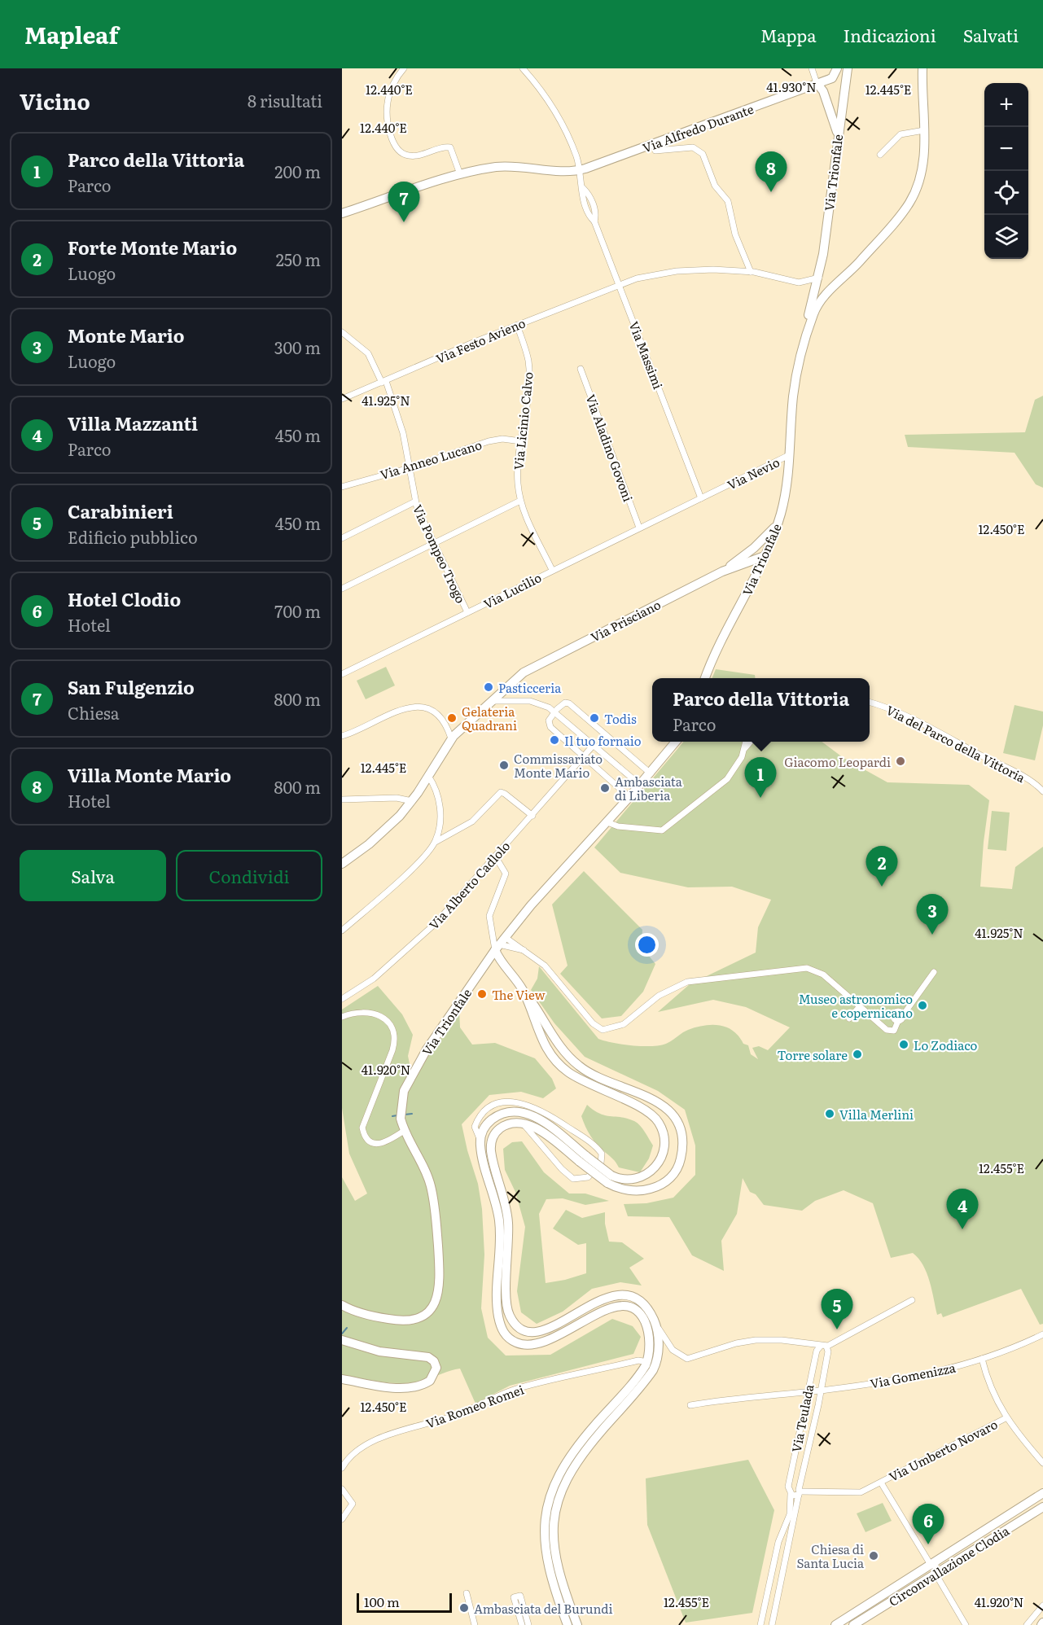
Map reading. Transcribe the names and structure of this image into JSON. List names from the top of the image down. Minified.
{"streets":{"main road":["Via Alfredo Durante","Via Trionfale","Via Prisciano","Circonvallazione Clodia"],"street":["Via Festo Avieno","Via Massimi","Via Licinio Calvo","Via Aladino Govoni","Via Anneo Lucano","Via Nevio","Via Pompeo Trogo","Via Lucilio","Via del Parco della Vittoria","Via Alberto Cadlolo","Via Gomenizza","Via Romeo Romei","Via Teulada","Via Umberto Novaro"]},"crossings":[["Via Alfredo Durante","Via Massimi"],["Via Trionfale","Via Festo Avieno"],["Via Trionfale","Via Nevio"],["Via Trionfale","Via Prisciano"],["Via Festo Avieno","Via Massimi"],["Via Festo Avieno","Via Licinio Calvo"],["Via Festo Avieno","Via Pompeo Trogo"],["Via Massimi","Via Nevio"],["Via Massimi","Via Lucilio"],["Via Licinio Calvo","Via Anneo Lucano"],["Via Licinio Calvo","Via Lucilio"],["Via Aladino Govoni","Via Lucilio"],["Via Anneo Lucano","Via Pompeo Trogo"],["Via Nevio","Via Lucilio"],["Via Pompeo Trogo","Via Lucilio"],["Via Gomenizza","Via Teulada"],["Via Teulada","Via Umberto Novaro"]],"places":["Pasticceria","Gelateria Quadrani","Todis","Il tuo fornaio","Giacomo Leopardi","Commissariato Monte Mario","Ambasciata di Liberia","The View","Museo astronomico e copernicano","Lo Zodiaco","Torre solare","Villa Merlini","Chiesa di Santa Lucia","Ambasciata del Burundi"],"scale_bar":"100 m","page":{"header":"Mapleaf","nav":["Mappa","Indicazioni","Salvati"],"heading":["Vicino","8 risultati"],"map_buttons":["+","−"],"list":[{"mark":"1","name":"Parco della Vittoria","note":"Parco","value":"200 m"},{"mark":"2","name":"Forte Monte Mario","note":"Luogo","value":"250 m"},{"mark":"3","name":"Monte Mario","note":"Luogo","value":"300 m"},{"mark":"4","name":"Villa Mazzanti","note":"Parco","value":"450 m"},{"mark":"5","name":"Carabinieri","note":"Edificio pubblico","value":"450 m"},{"mark":"6","name":"Hotel Clodio","note":"Hotel","value":"700 m"},{"mark":"7","name":"San Fulgenzio","note":"Chiesa","value":"800 m"},{"mark":"8","name":"Villa Monte Mario","note":"Hotel","value":"800 m"}],"pins":["8","7","1","2","3","4","5","6"],"popup":["Parco della Vittoria","Parco"],"buttons":["Salva","Condividi"],"scale":"100 m"},"coordinates":["41.930°N","12.440°E","12.445°E","41.925°N","12.450°E","41.920°N","12.455°E"]}
